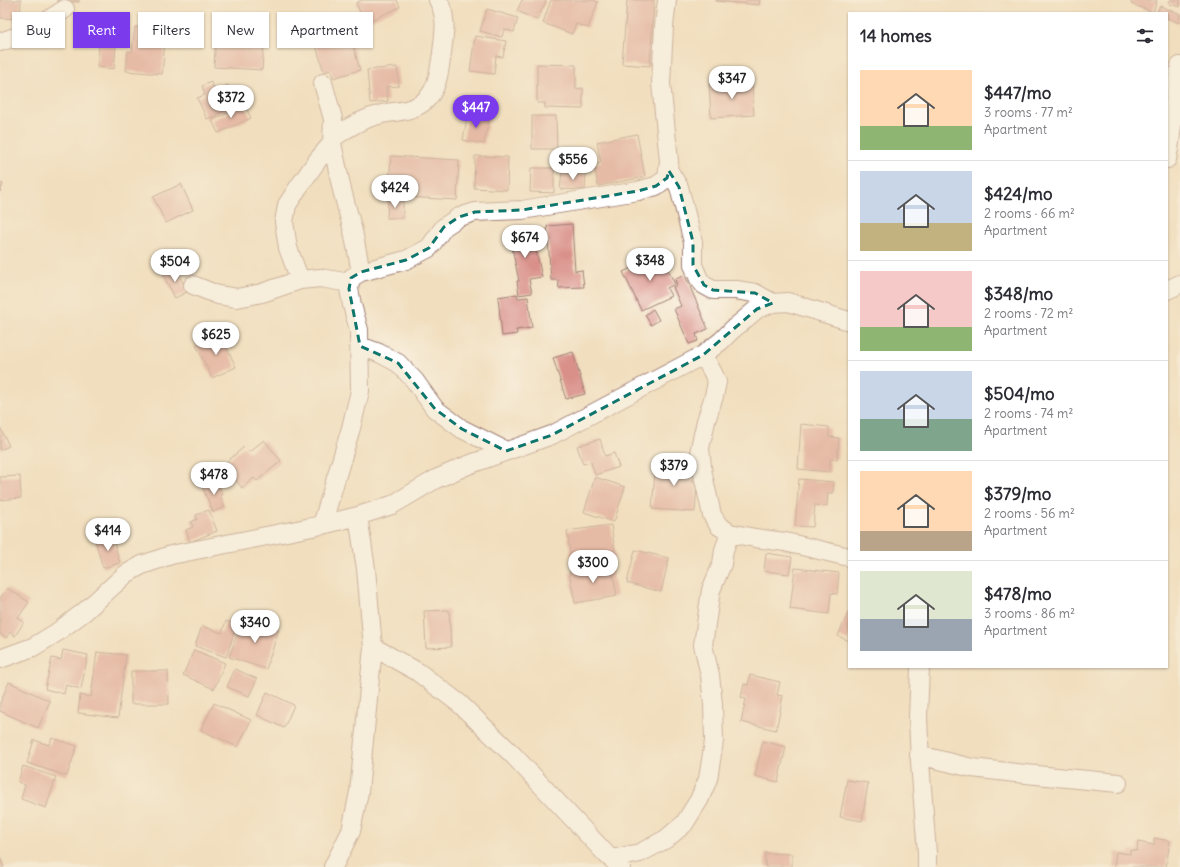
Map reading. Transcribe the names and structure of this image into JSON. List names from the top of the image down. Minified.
{"page":{"chip":["Buy","Rent","Filters","New","Apartment"],"heading":"14 homes","list":[{"name":"$447/mo","note":"3 rooms · 77 m² · Apartment"},{"name":"$424/mo","note":"2 rooms · 66 m² · Apartment"},{"name":"$348/mo","note":"2 rooms · 72 m² · Apartment"},{"name":"$504/mo","note":"2 rooms · 74 m² · Apartment"},{"name":"$379/mo","note":"2 rooms · 56 m² · Apartment"},{"name":"$478/mo","note":"3 rooms · 86 m² · Apartment"}],"price":["$347","$372","$447","$556","$424","$674","$348","$504","$625","$379","$478","$414","$300","$340"]}}
